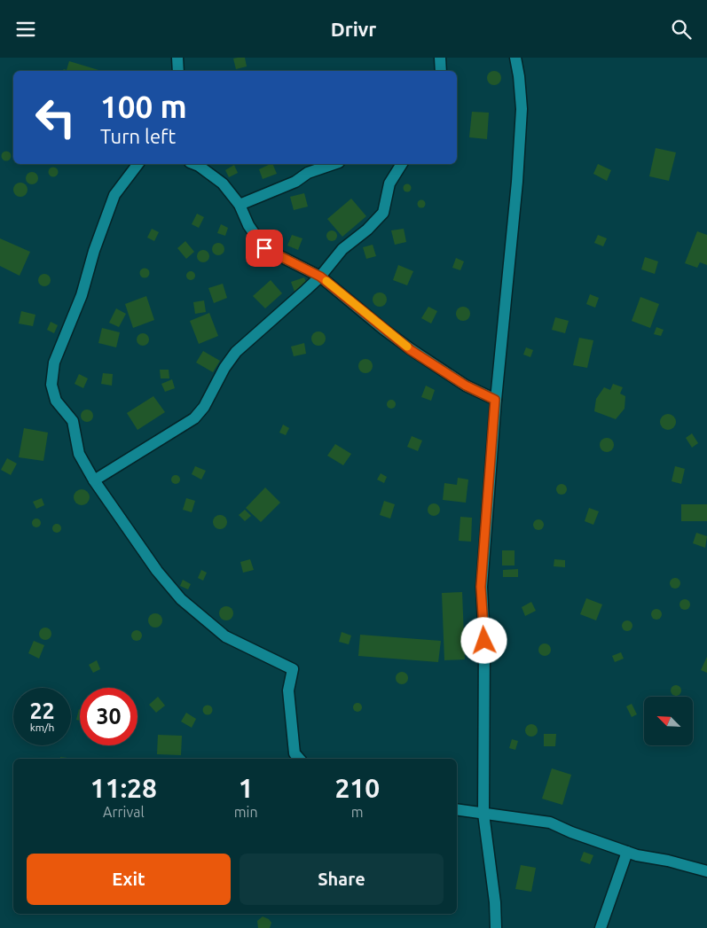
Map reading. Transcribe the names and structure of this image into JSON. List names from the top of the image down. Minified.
{"north":"top left","page":{"header":"Drivr","turn":["100 m","Turn left"],"speed":"22 km/h","limit":"30","eta":["11:28","Arrival","1","min","210","m"],"buttons":["Exit","Share"]}}
